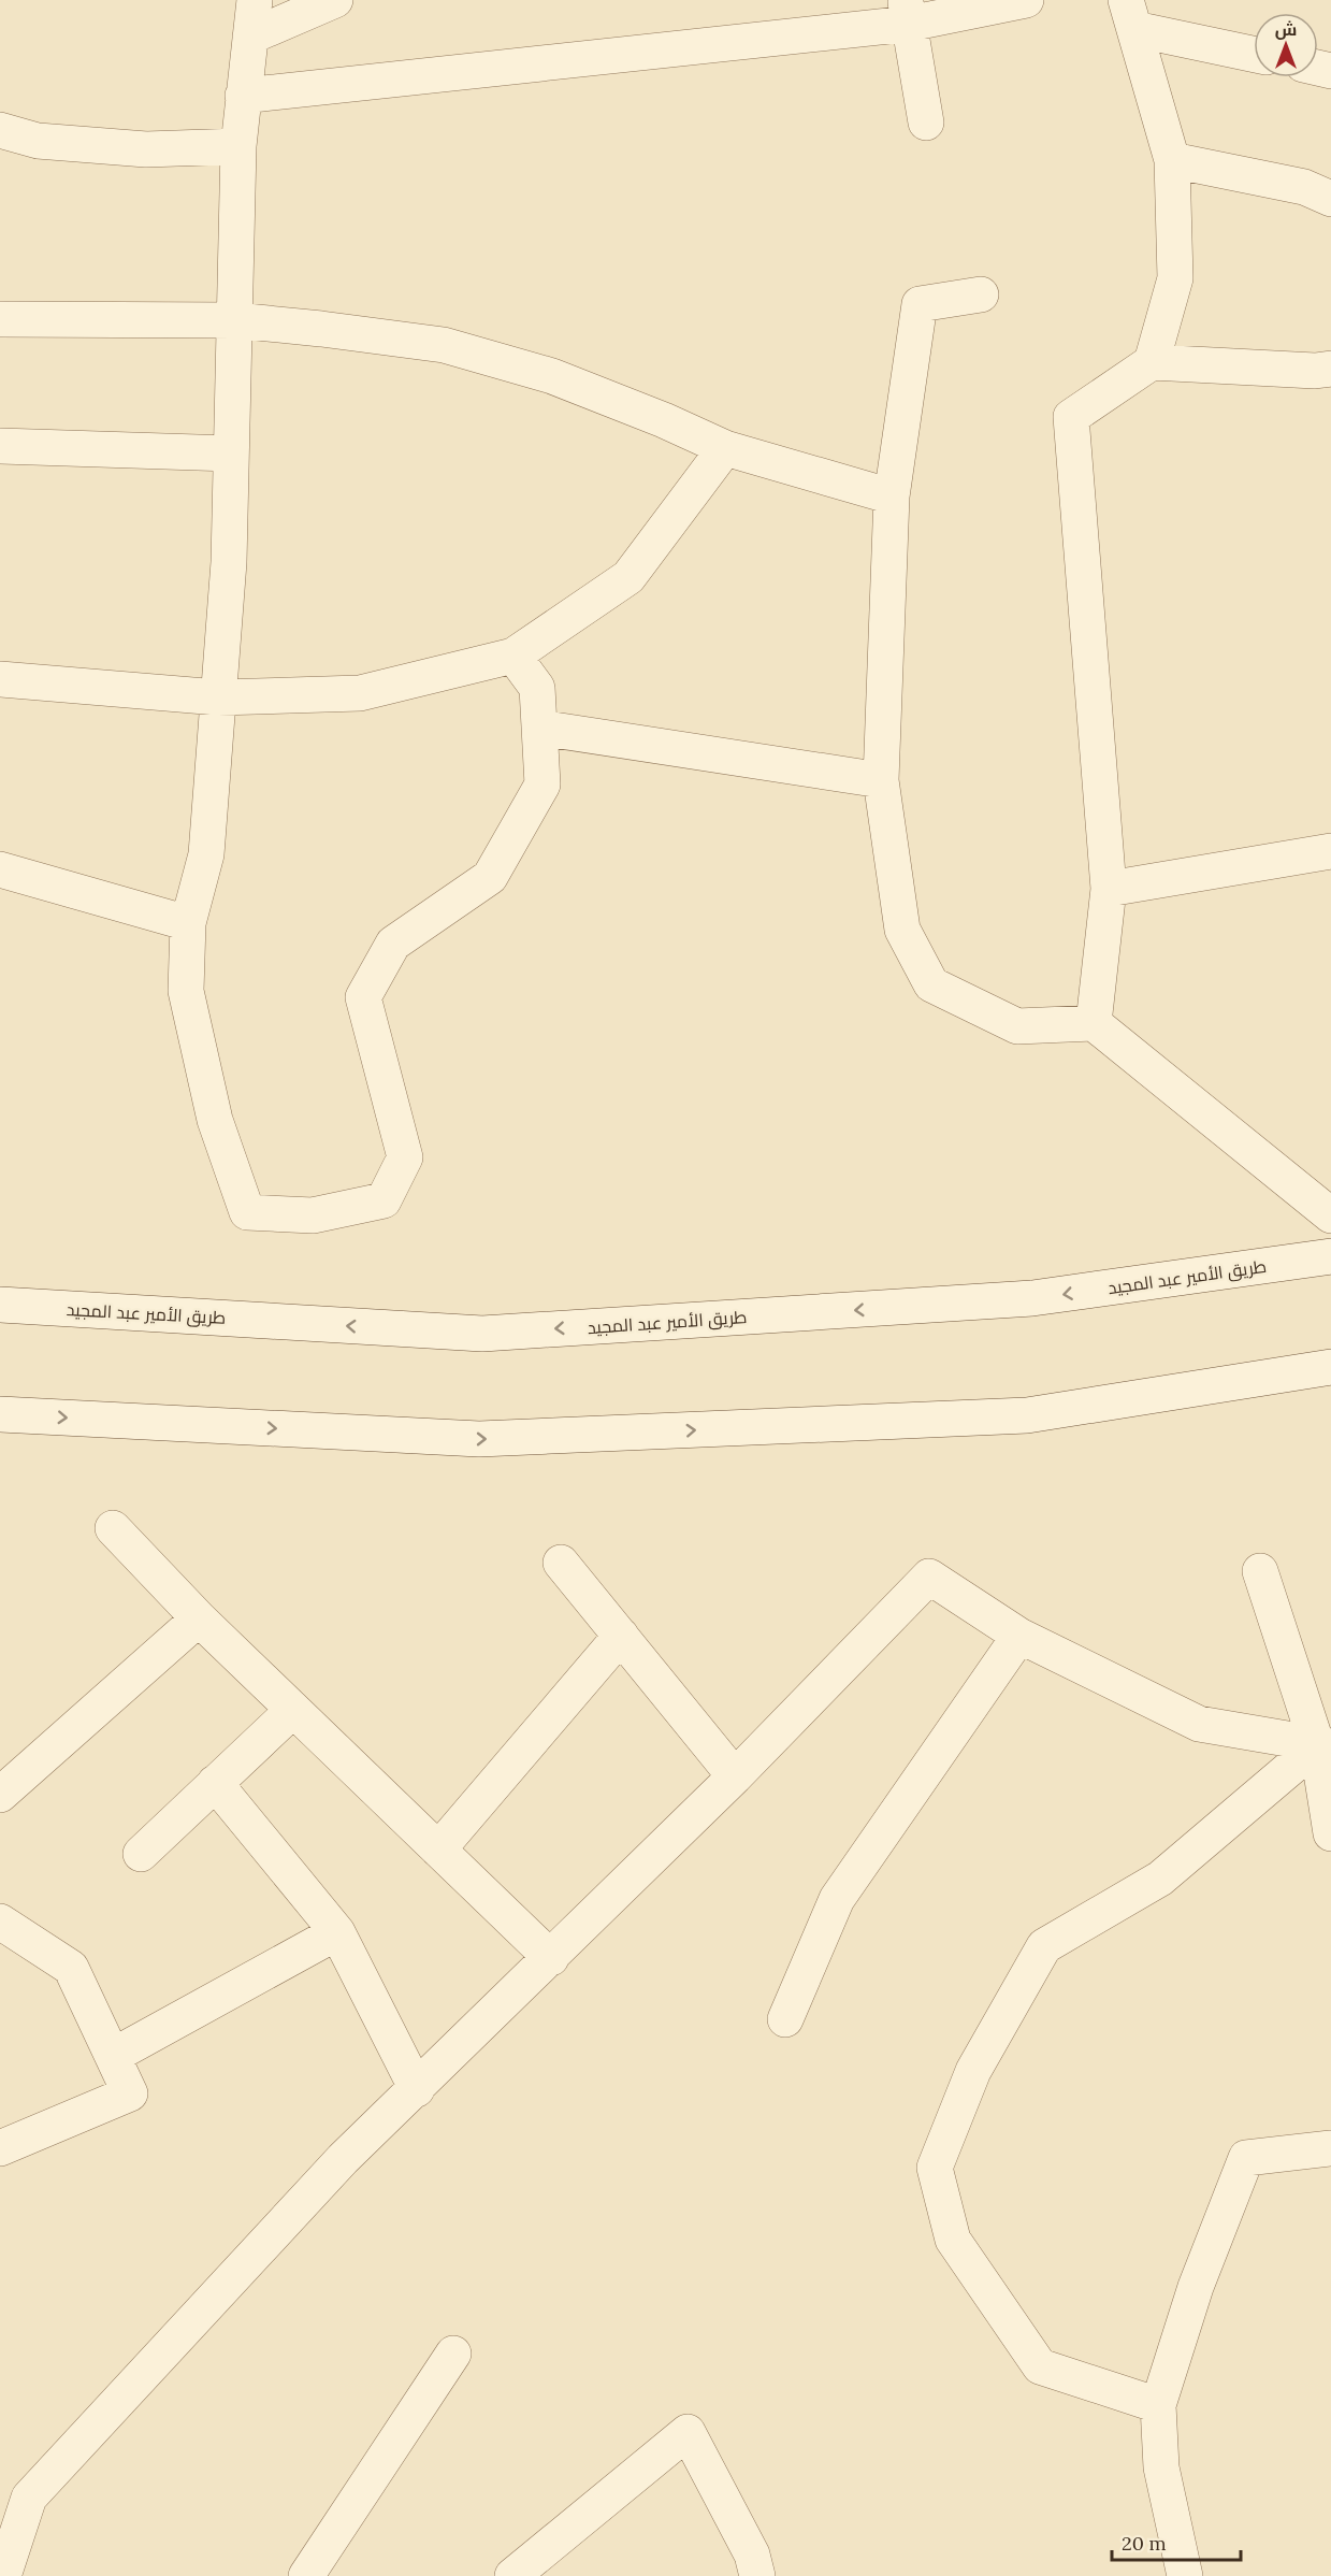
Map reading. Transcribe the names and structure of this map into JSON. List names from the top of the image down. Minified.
{"streets":{"street":["طريق الأمير عبد المجيد"]},"scale_bar":"20 m","north":"top"}
